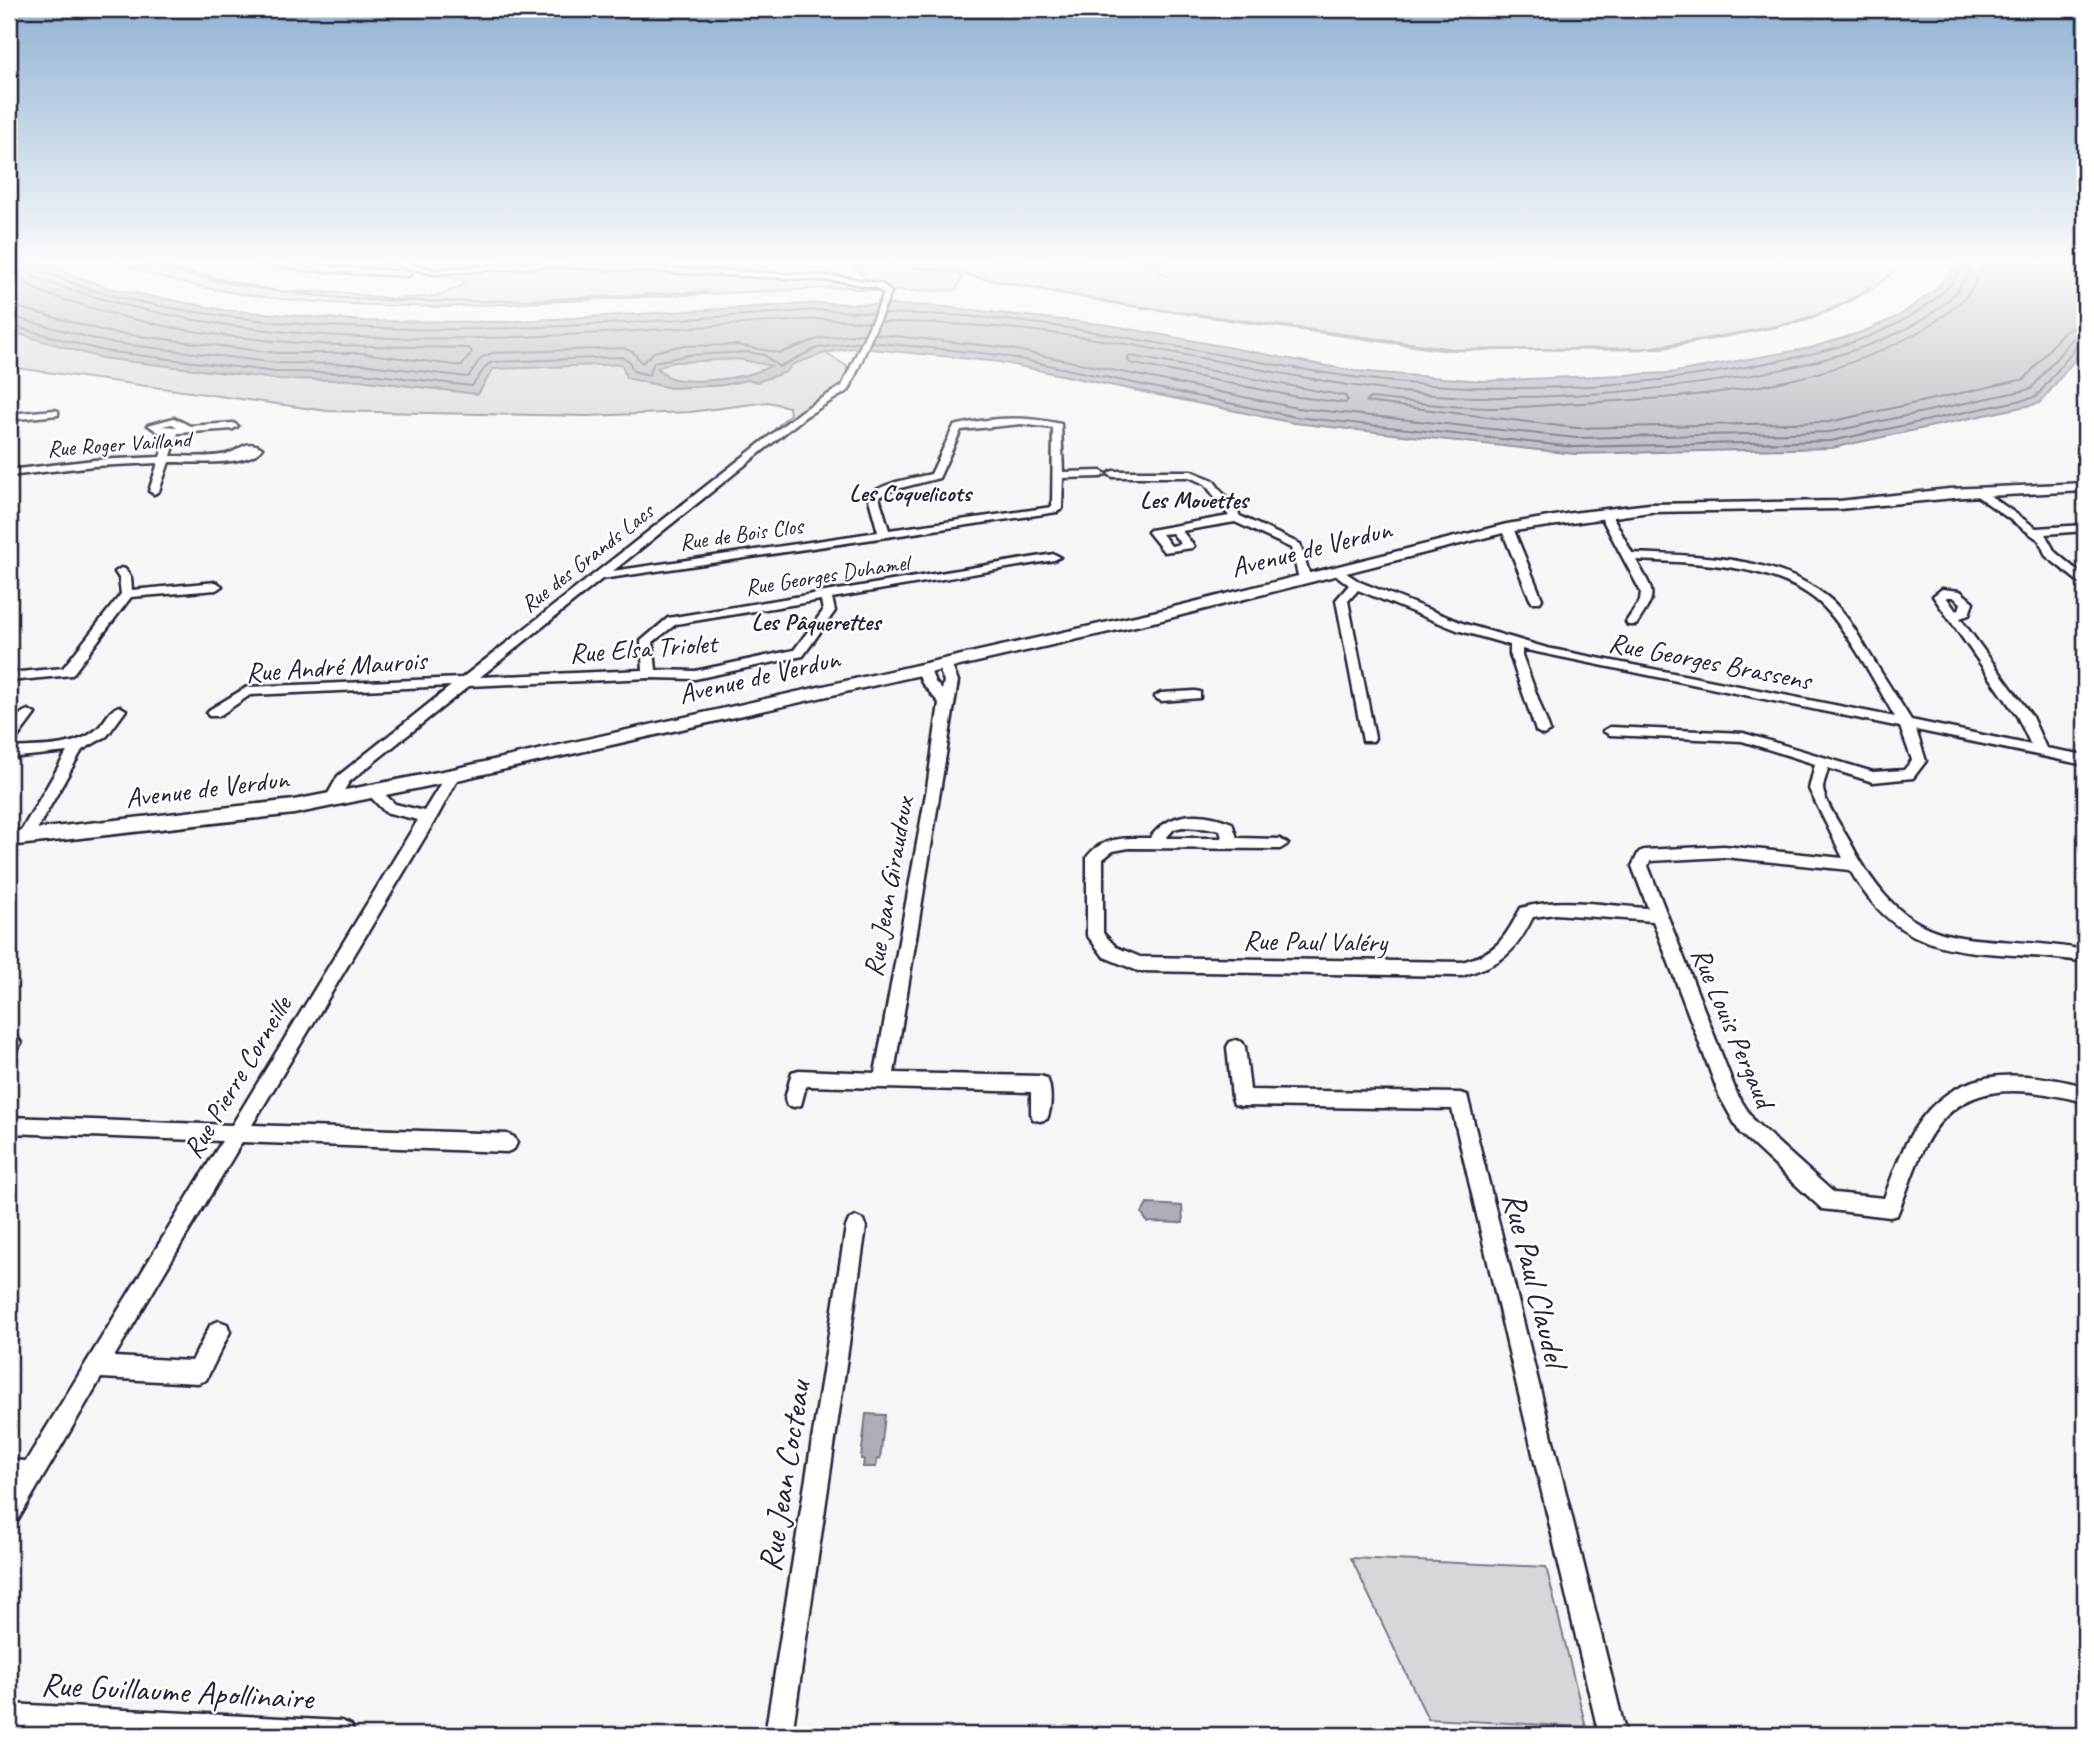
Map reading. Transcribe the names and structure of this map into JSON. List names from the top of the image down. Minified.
{"streets":{"main road":["Avenue de Verdun"],"street":["Rue Roger Vailland","Rue de Bois Clos","Rue des Grands Lacs","Rue Georges Duhamel","Rue Elsa Triolet","Rue Georges Brassens","Rue André Maurois","Rue Jean Giraudoux","Rue Paul Valéry","Rue Louis Pergaud","Rue Pierre Corneille","Rue Paul Claudel","Rue Jean Cocteau","Rue Guillaume Apollinaire"]},"crossings":[["Rue de Bois Clos","Rue des Grands Lacs"],["Avenue de Verdun","Rue des Grands Lacs"],["Avenue de Verdun","Rue Georges Brassens"],["Avenue de Verdun","Rue Jean Giraudoux"],["Avenue de Verdun","Rue Pierre Corneille"],["Rue des Grands Lacs","Rue Elsa Triolet"],["Rue des Grands Lacs","Rue André Maurois"],["Rue Georges Duhamel","Rue Elsa Triolet"],["Rue Elsa Triolet","Rue André Maurois"],["Rue Paul Valéry","Rue Louis Pergaud"]],"districts":["Les Coquelicots","Les Mouettes","Les Pâquerettes"]}
